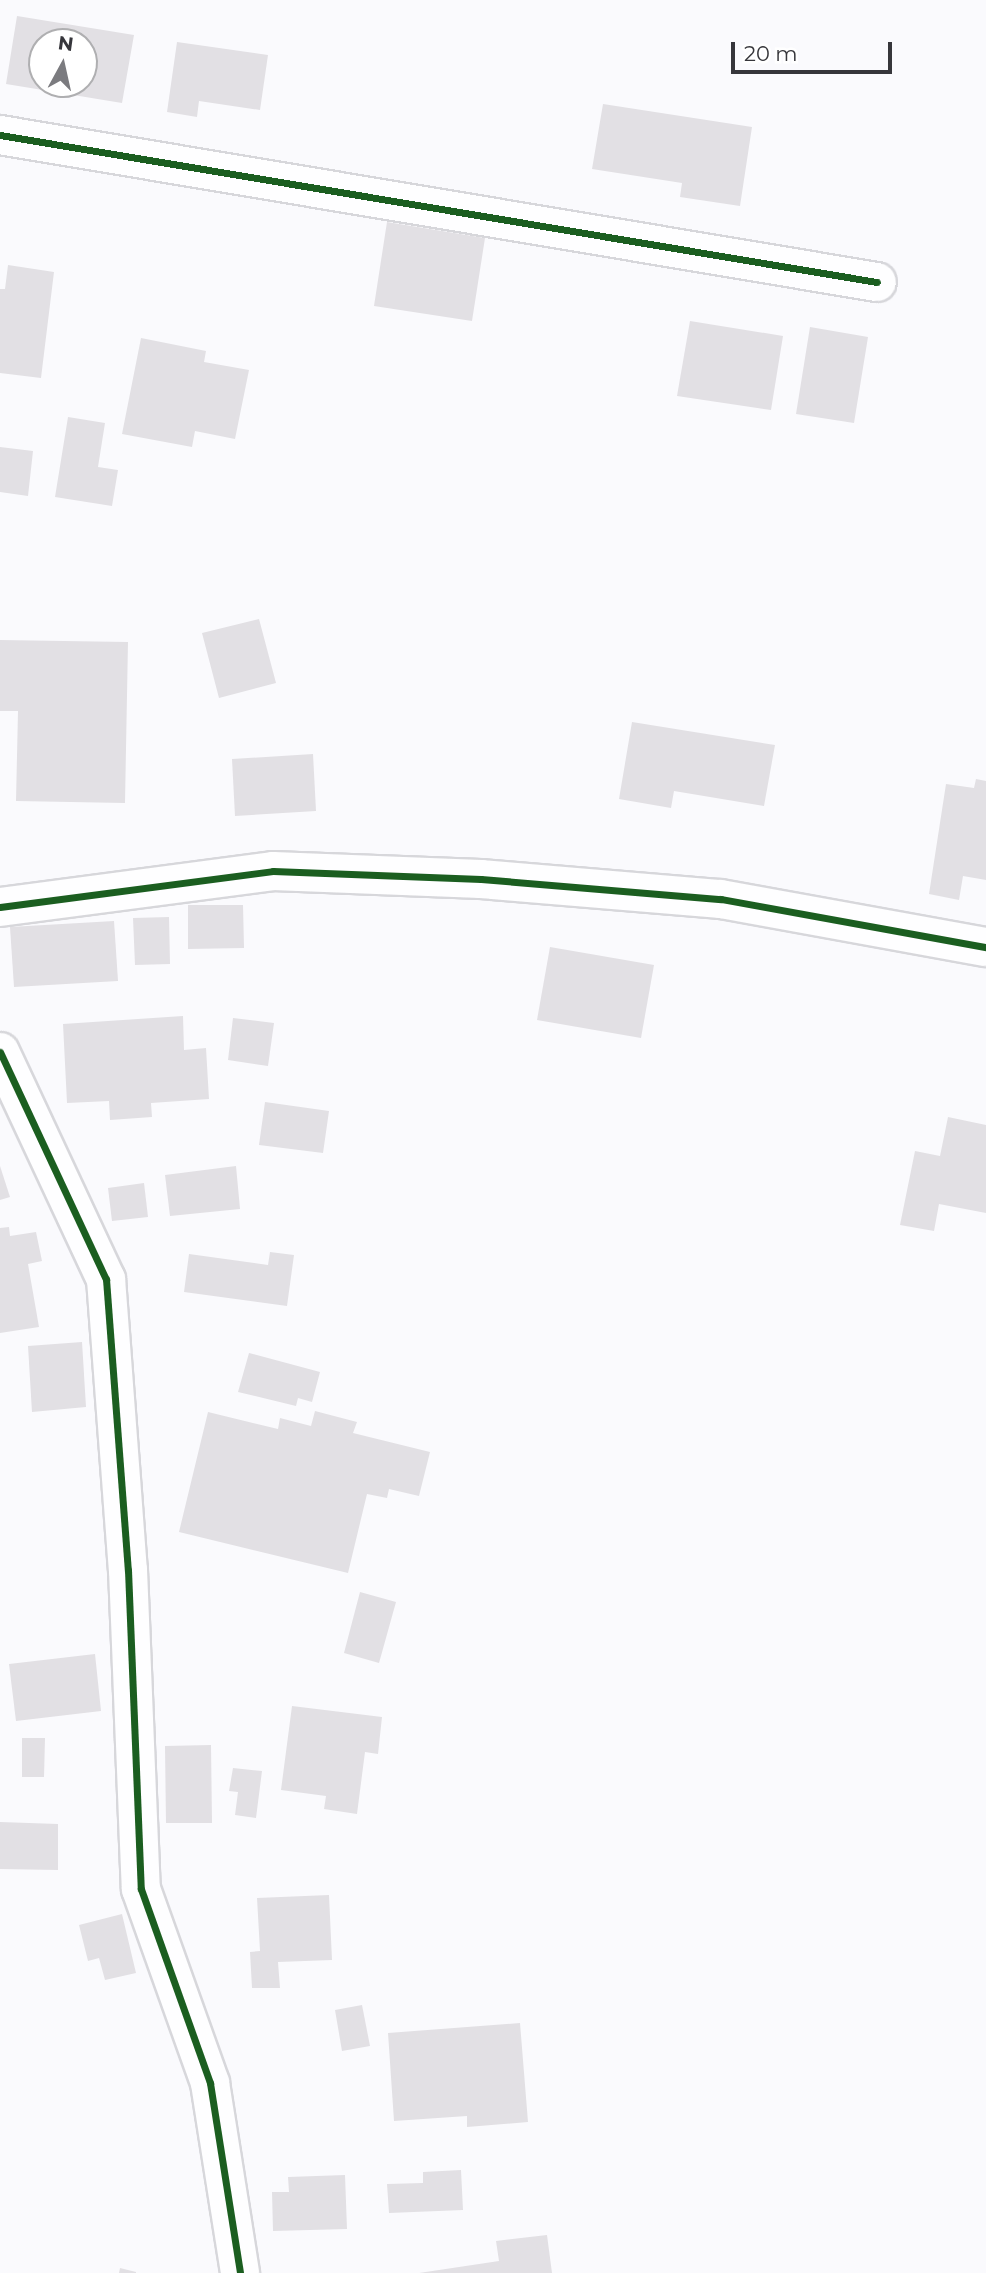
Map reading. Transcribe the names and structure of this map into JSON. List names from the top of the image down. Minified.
{"scale_bar":"20 m","north":"top"}
